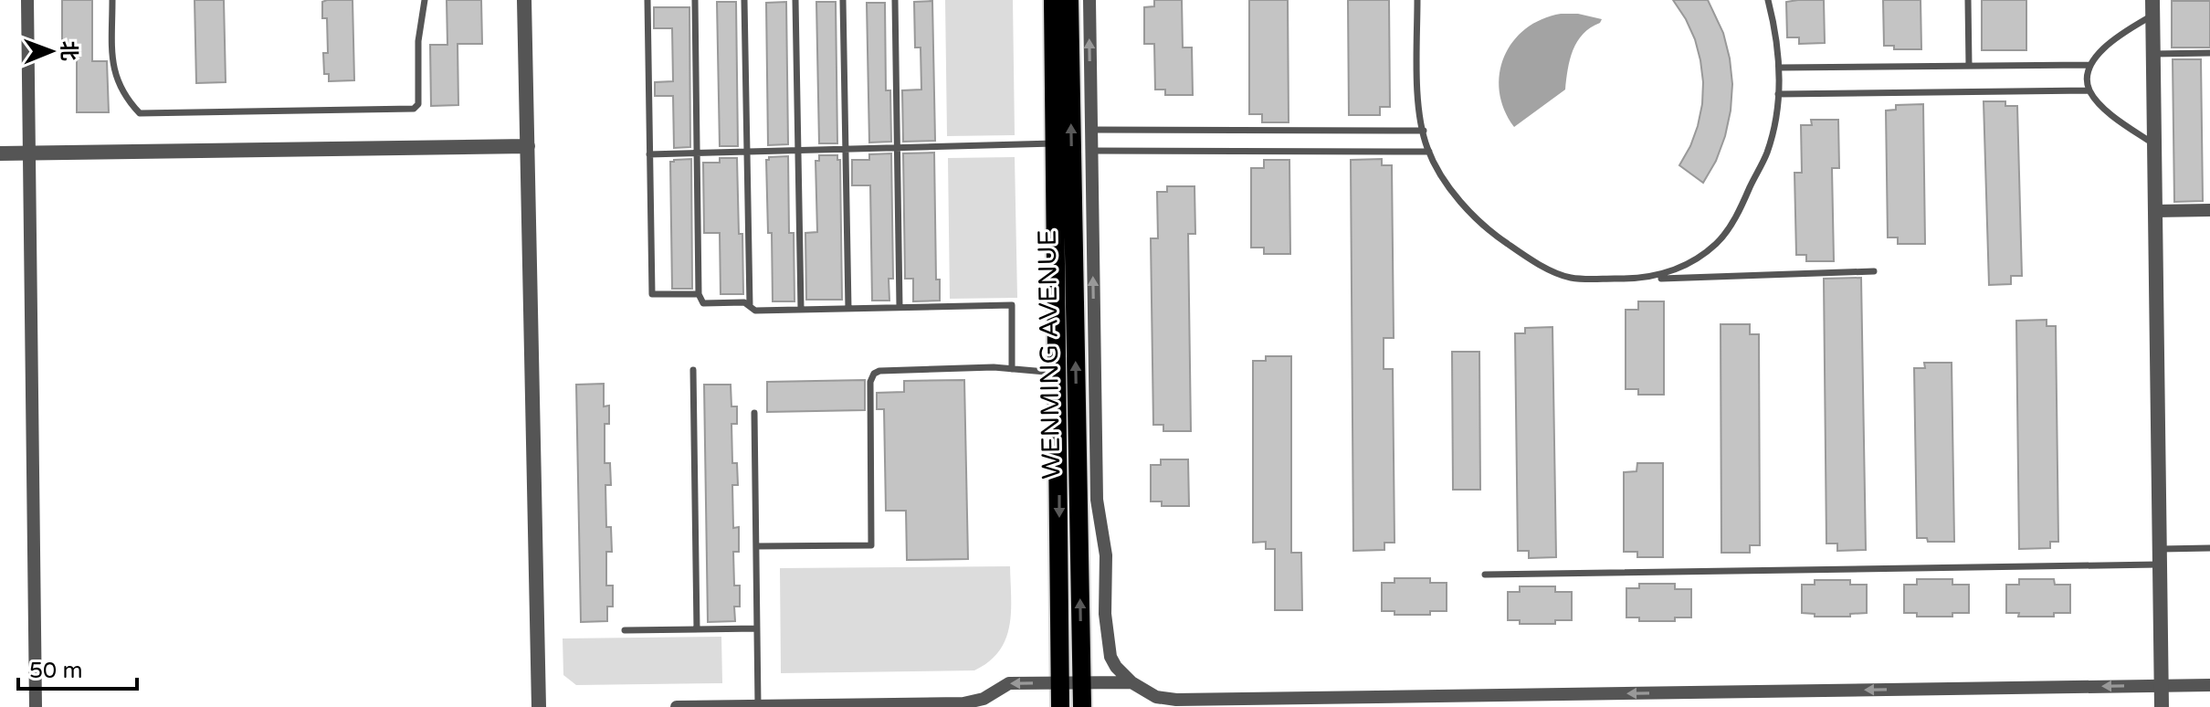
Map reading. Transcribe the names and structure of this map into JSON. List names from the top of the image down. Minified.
{"streets":{"main road":["WENMING AVENUE"]},"scale_bar":"50 m","north":"right"}
